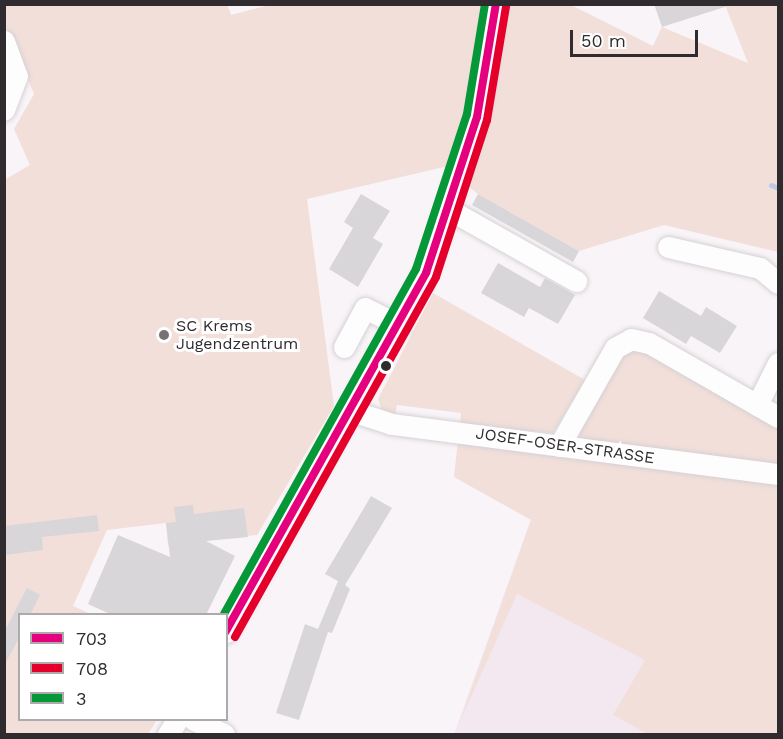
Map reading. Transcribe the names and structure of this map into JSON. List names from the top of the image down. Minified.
{"streets":{"street":["JOSEF-OSER-STRASSE"]},"places":["SC Krems Jugendzentrum"],"lines":["transit line 703","transit line 3","transit line 708"],"legend":["703","708","3"],"scale_bar":"50 m"}
